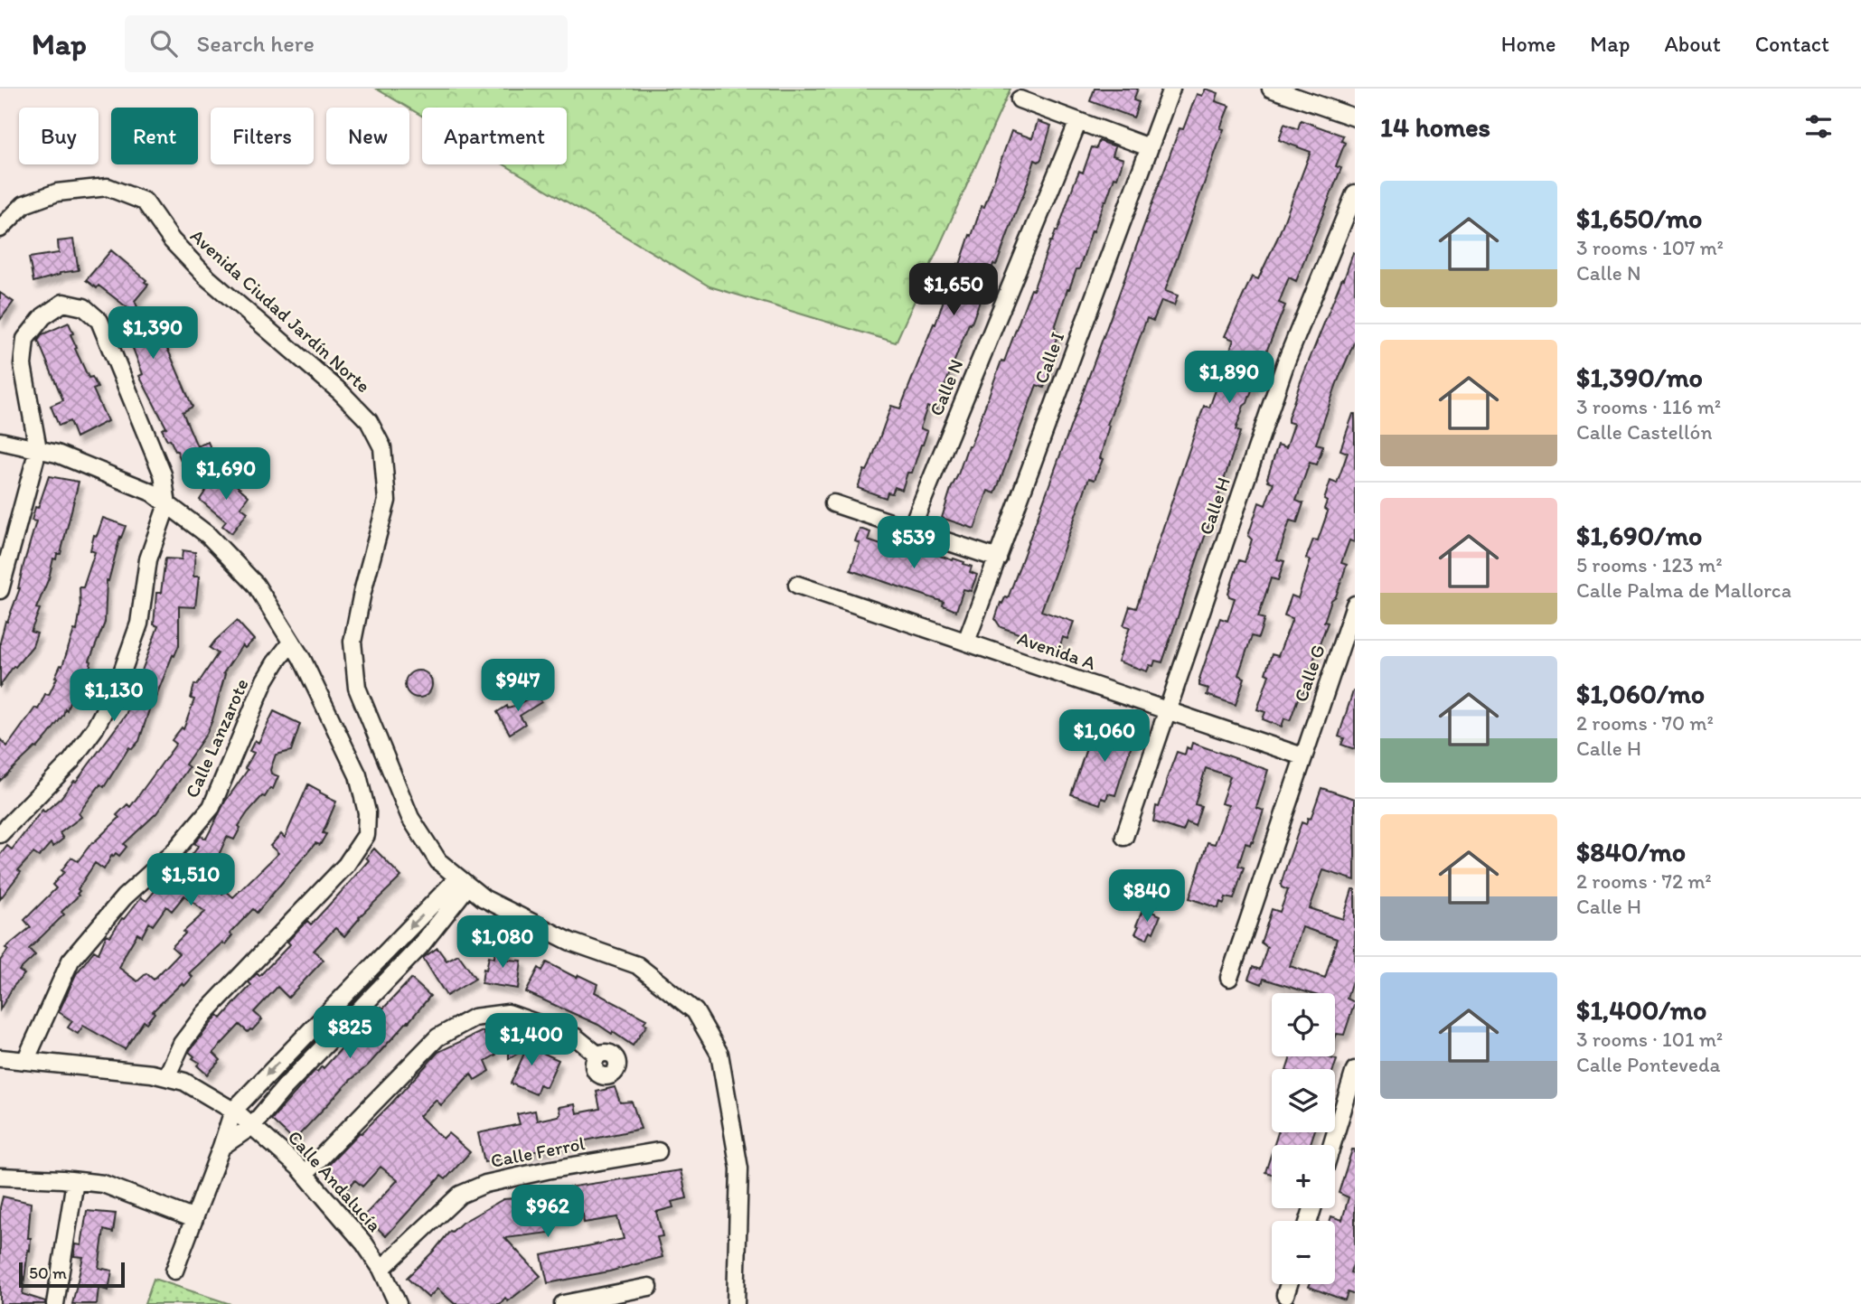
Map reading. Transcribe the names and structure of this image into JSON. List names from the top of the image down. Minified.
{"streets":{"street":["Avenida Ciudad Jardín Norte","Calle I","Calle N","Calle H","Avenida A","Calle G","Calle Lanzarote","Calle Ferrol","Calle Andalucía"]},"crossings":[["Calle I","Avenida A"],["Calle H","Avenida A"],["Avenida A","Calle G"],["Calle Lanzarote","Calle Andalucía"],["Calle Ferrol","Calle Andalucía"]],"scale_bar":"50 m","page":{"header":"Map","search":"Search here","nav":["Home","Map","About","Contact"],"heading":"14 homes","chip":["Buy","Rent","Filters","New","Apartment"],"list":[{"name":"$1,650/mo","note":"3 rooms · 107 m² · Calle N"},{"name":"$1,390/mo","note":"3 rooms · 116 m² · Calle Castellón"},{"name":"$1,690/mo","note":"5 rooms · 123 m² · Calle Palma de Mallorca"},{"name":"$1,060/mo","note":"2 rooms · 70 m² · Calle H"},{"name":"$840/mo","note":"2 rooms · 72 m² · Calle H"},{"name":"$1,400/mo","note":"3 rooms · 101 m² · Calle Ponteveda"}],"price":["$1,650","$1,390","$1,890","$1,690","$539","$947","$1,130","$1,060","$1,510","$840","$1,080","$825","$1,400","$962"],"map_buttons":["+","−"],"scale":"50 m"}}
